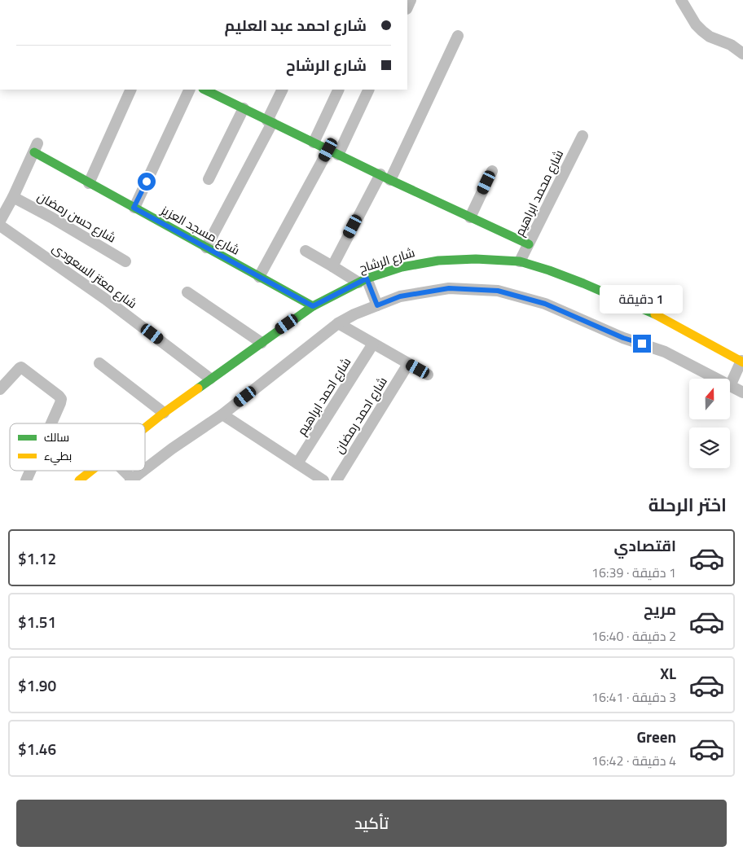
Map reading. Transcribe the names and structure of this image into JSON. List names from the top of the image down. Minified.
{"streets":{"street":["شارع محمد ابراهيم","شارع حسن رمضان","شارع مسجد العزيز","شارع الرشاح","شارع معتز السعودى","شارع احمد ابراهيم","شارع احمد رمضان"]},"crossings":[["شارع محمد ابراهيم","شارع الرشاح"],["شارع مسجد العزيز","شارع الرشاح"],["شارع الرشاح","شارع معتز السعودى"]],"legend":["سالك","بطيء"],"north":"top","page":{"banner":["شارع احمد عبد العليم","شارع الرشاح"],"bubble":"1 دقيقة","heading":"اختر الرحلة","list":[{"name":"اقتصادي","note":"1 دقيقة · 16:39","value":"$1.12"},{"name":"مريح","note":"2 دقيقة · 16:40","value":"$1.51"},{"name":"XL","note":"3 دقيقة · 16:41","value":"$1.90"},{"name":"Green","note":"4 دقيقة · 16:42","value":"$1.46"}],"buttons":"تأكيد"}}
